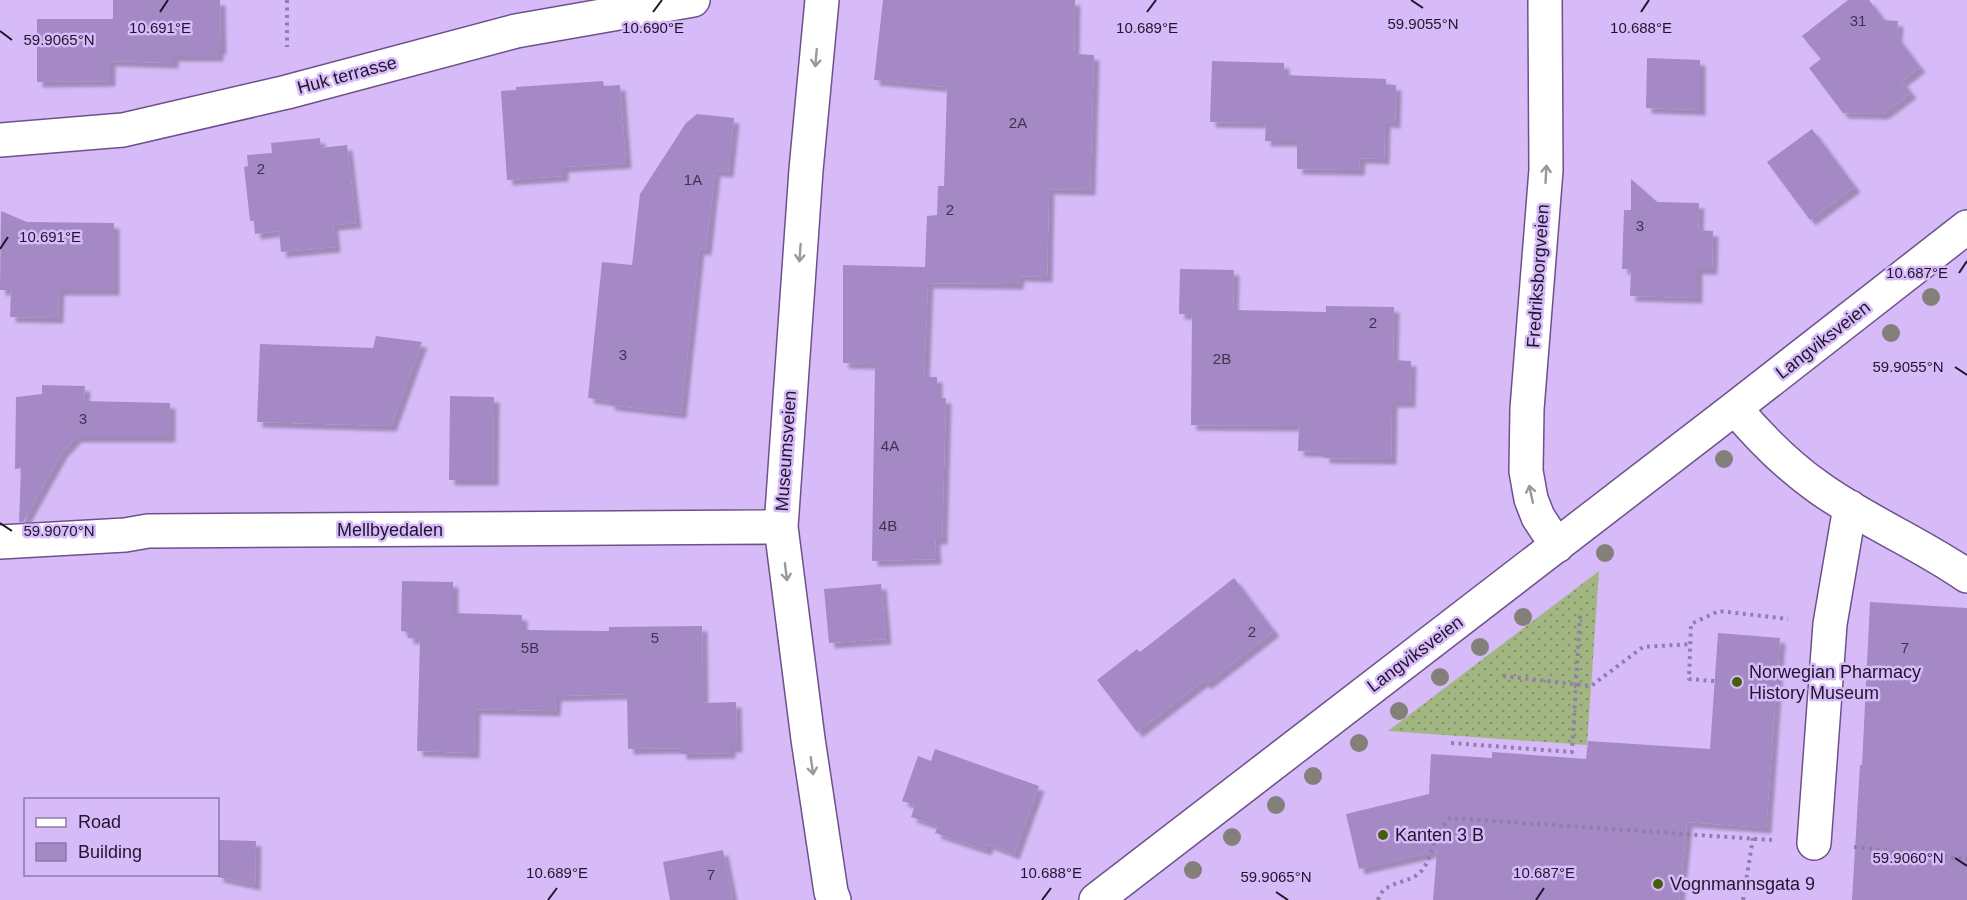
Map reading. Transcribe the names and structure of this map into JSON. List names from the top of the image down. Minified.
{"streets":{"street":["Huk terrasse","Fredriksborgveien","Langviksveien","Museumsveien","Mellbyedalen"]},"crossings":[["Fredriksborgveien","Langviksveien"],["Museumsveien","Mellbyedalen"]],"one_way":["Fredriksborgveien","Museumsveien"],"places":["Norwegian Pharmacy History Museum","Kanten 3 B","Vognmannsgata 9"],"house_numbers":["31","2A","2","1A","2","3","2","3","2B","3","4A","4B","2","5","5B","7","7"],"legend":["Road","Building"],"coordinates":["59.9055°N","10.691°E","10.690°E","10.689°E","10.688°E","59.9065°N","10.687°E","59.9070°N","59.9060°N"]}
